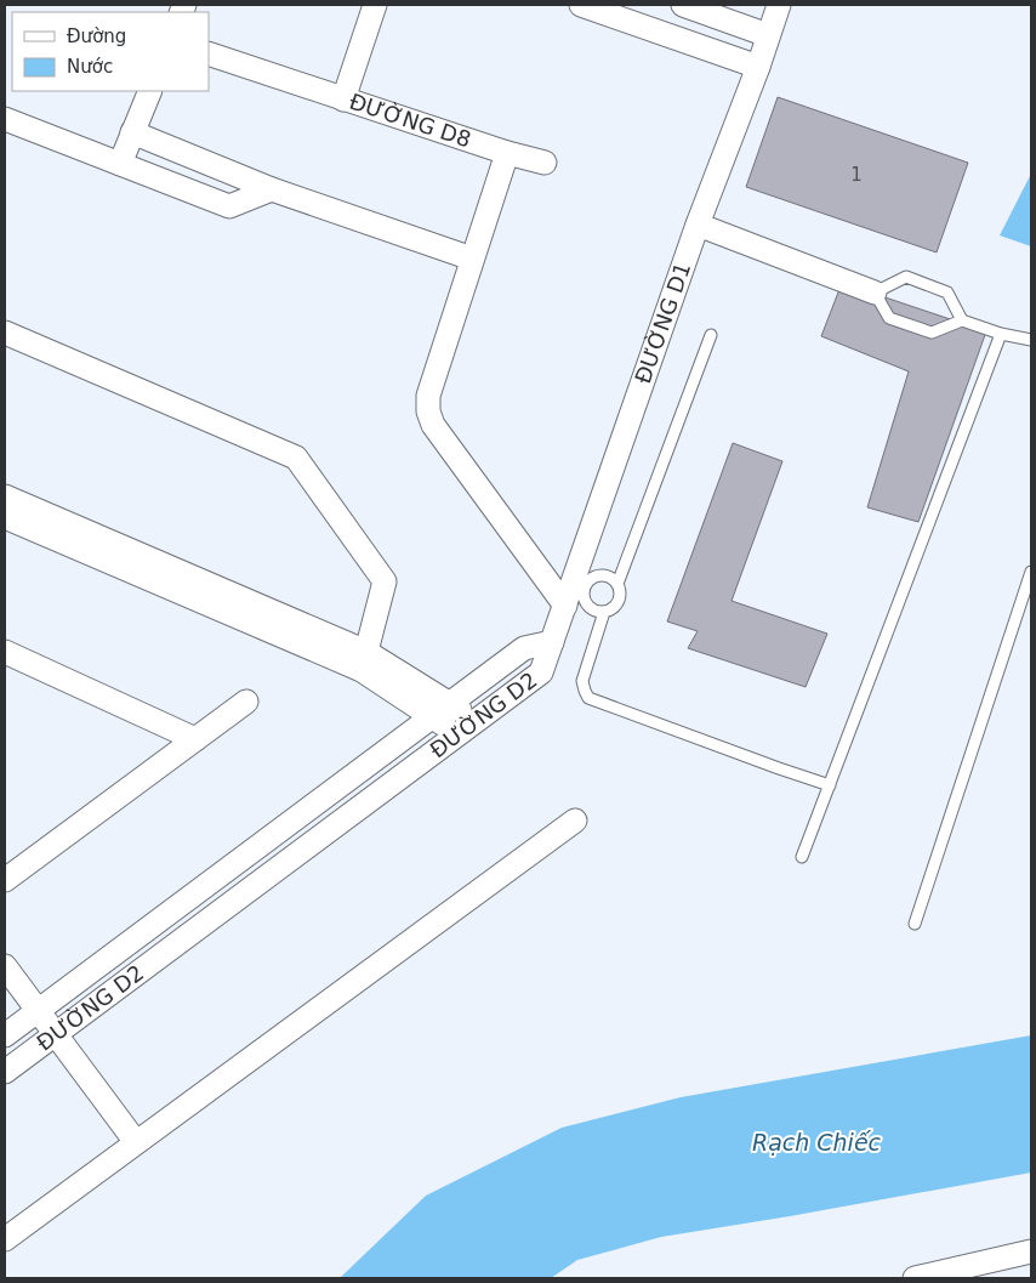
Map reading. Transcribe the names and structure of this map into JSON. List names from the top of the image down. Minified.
{"streets":{"street":["ĐƯỜNG D8","ĐƯỜNG D1","ĐƯỜNG D2"]},"crossings":[["ĐƯỜNG D1","ĐƯỜNG D2"]],"water":["Rạch Chiếc"],"house_numbers":["1"],"legend":["Đường","Nước"]}
